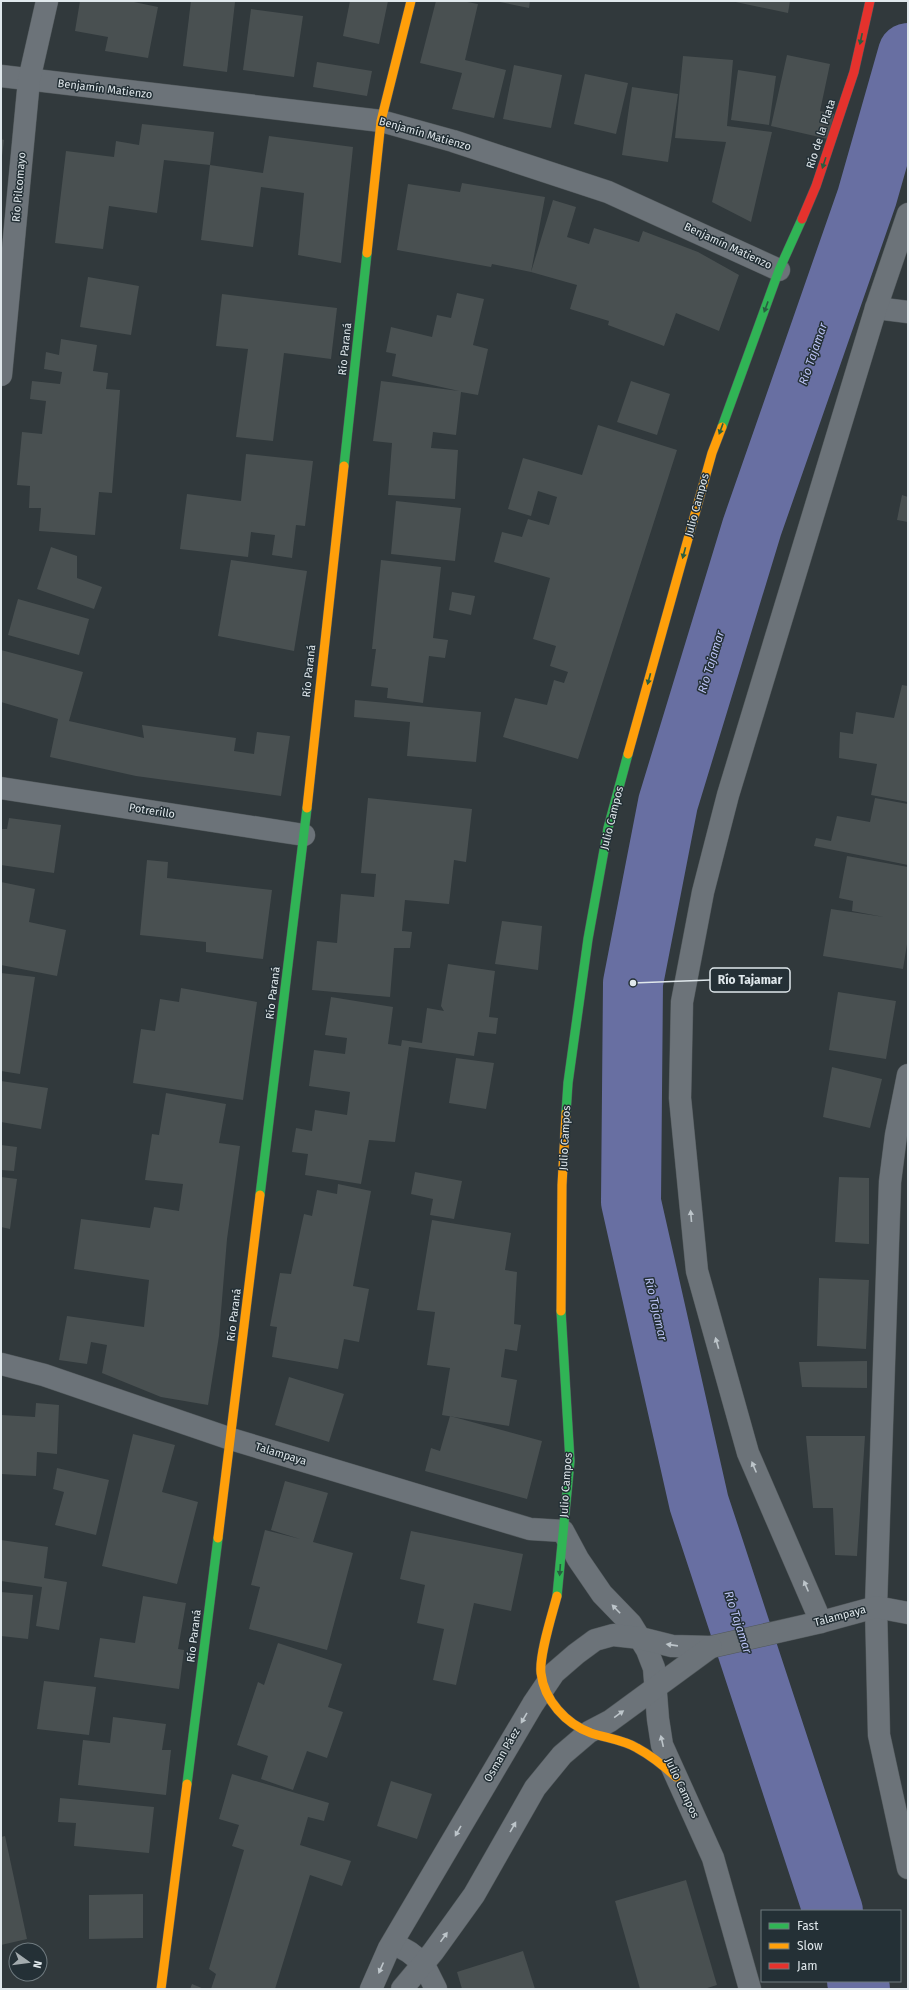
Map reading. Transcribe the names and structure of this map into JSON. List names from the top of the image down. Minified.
{"streets":{"street":["Benjamín Matienzo","Río de la Plata","Río Pilcomayo","Río Paraná","Julio Campos","Potrerillo","Talampaya","Osman Páez"]},"crossings":[["Benjamín Matienzo","Río de la Plata"],["Benjamín Matienzo","Río Pilcomayo"],["Benjamín Matienzo","Río Paraná"],["Benjamín Matienzo","Julio Campos"],["Río de la Plata","Julio Campos"],["Río Paraná","Potrerillo"],["Río Paraná","Talampaya"],["Julio Campos","Talampaya"],["Julio Campos","Osman Páez"],["Talampaya","Osman Páez"]],"one_way":["Río de la Plata"],"water":["Río Tajamar"],"places":["Río Tajamar"],"legend":["Fast","Slow","Jam"],"north":"right"}
